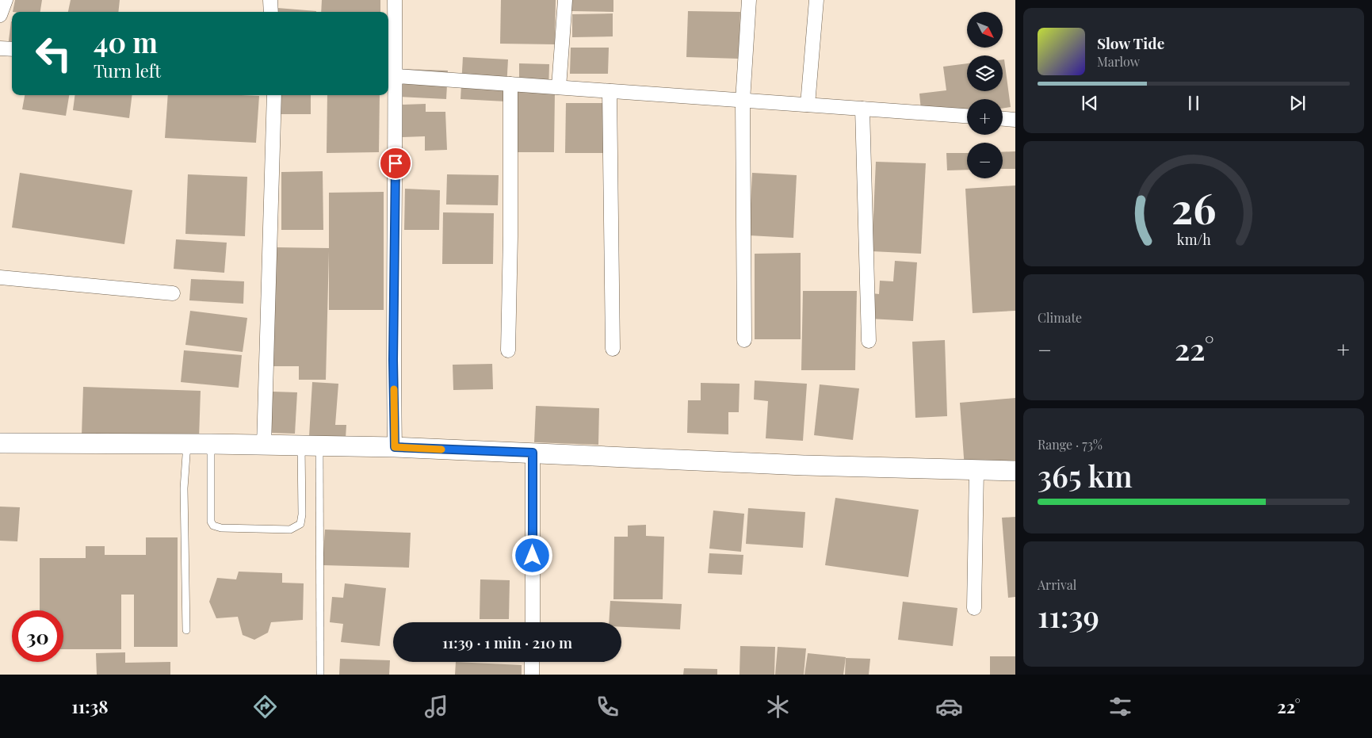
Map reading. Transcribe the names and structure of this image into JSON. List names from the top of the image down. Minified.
{"north":"bottom right","page":{"map_buttons":["+","−"],"turn":["40 m","Turn left"],"song":["Slow Tide","Marlow"],"tile":["Climate",["Range · 73%","365 km"],["Arrival","11:39"]],"heat":["−","22°","+"],"limit":"30","trip":"11:39 · 1 min · 210 m","tabs":["11:38","22°"],"gauge":["26","km/h"]}}
